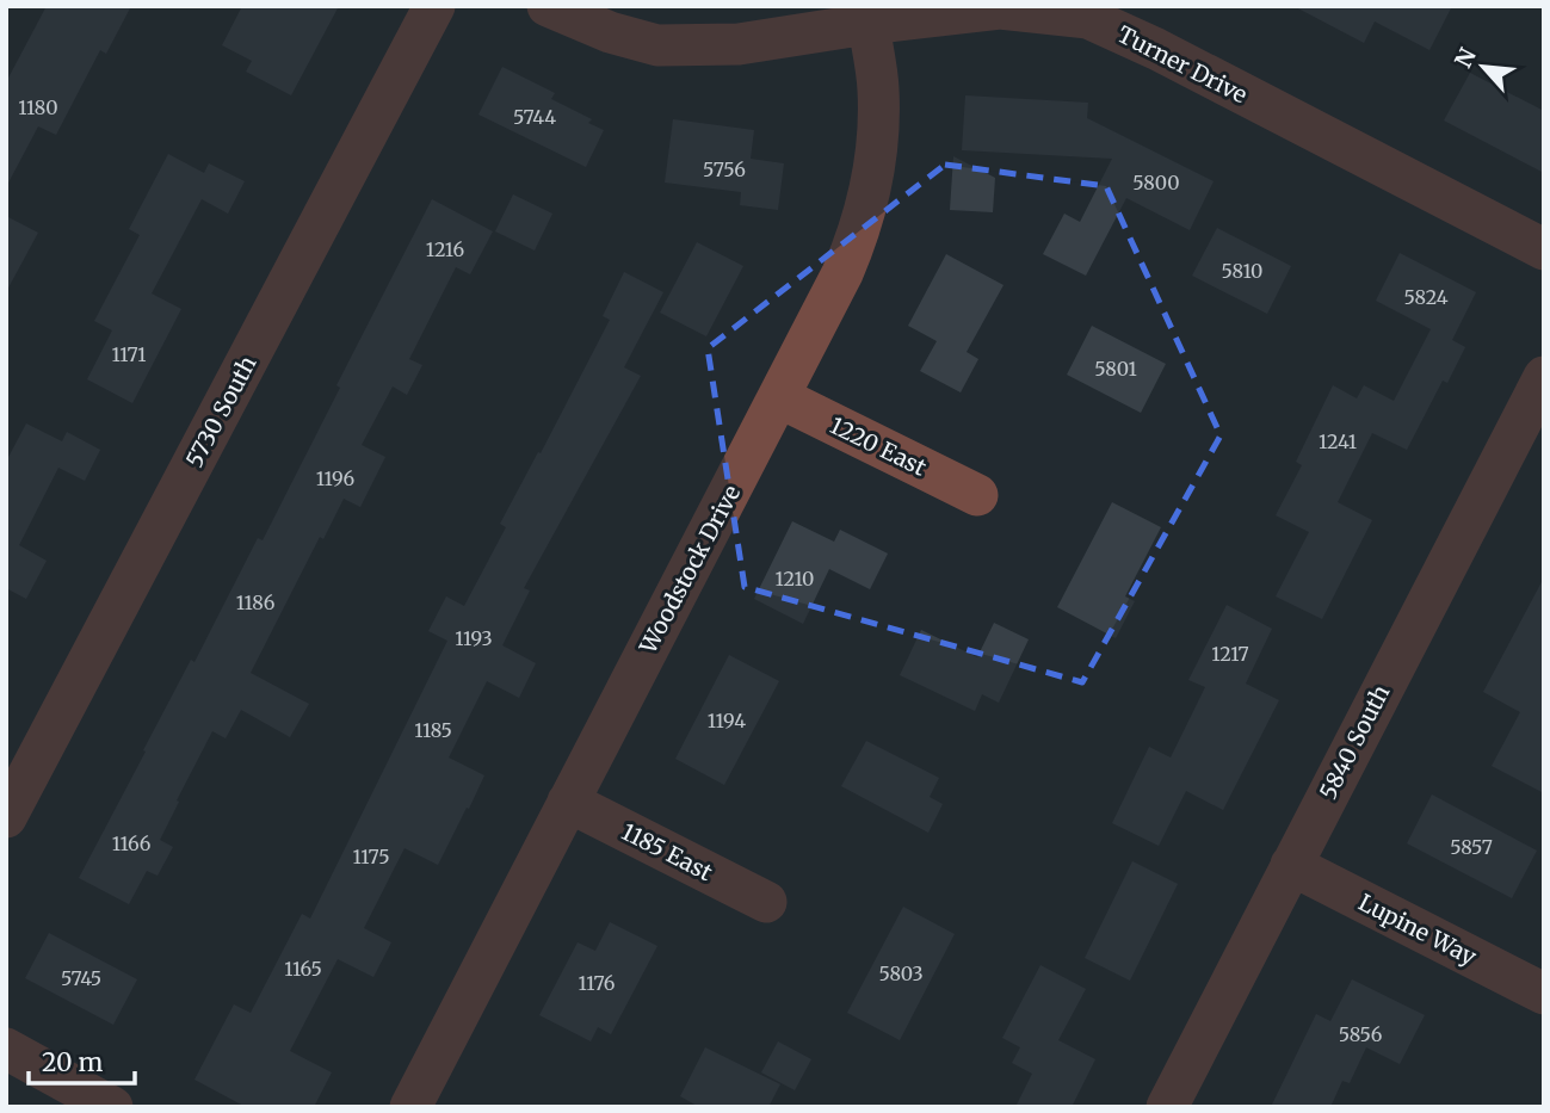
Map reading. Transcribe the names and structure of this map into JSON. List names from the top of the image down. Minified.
{"streets":{"street":["Turner Drive","5730 South","1220 East","Woodstock Drive","5840 South","1185 East","Lupine Way"]},"crossings":[["Turner Drive","Woodstock Drive"],["1220 East","Woodstock Drive"],["Woodstock Drive","1185 East"],["5840 South","Lupine Way"]],"house_numbers":["1180","5744","5756","5800","1216","5810","5824","1171","5801","1241","1196","1210","1186","1193","1217","1194","1185","1166","5857","1175","1165","5803","5745","1176","5856"],"scale_bar":"20 m","north":"top left"}
